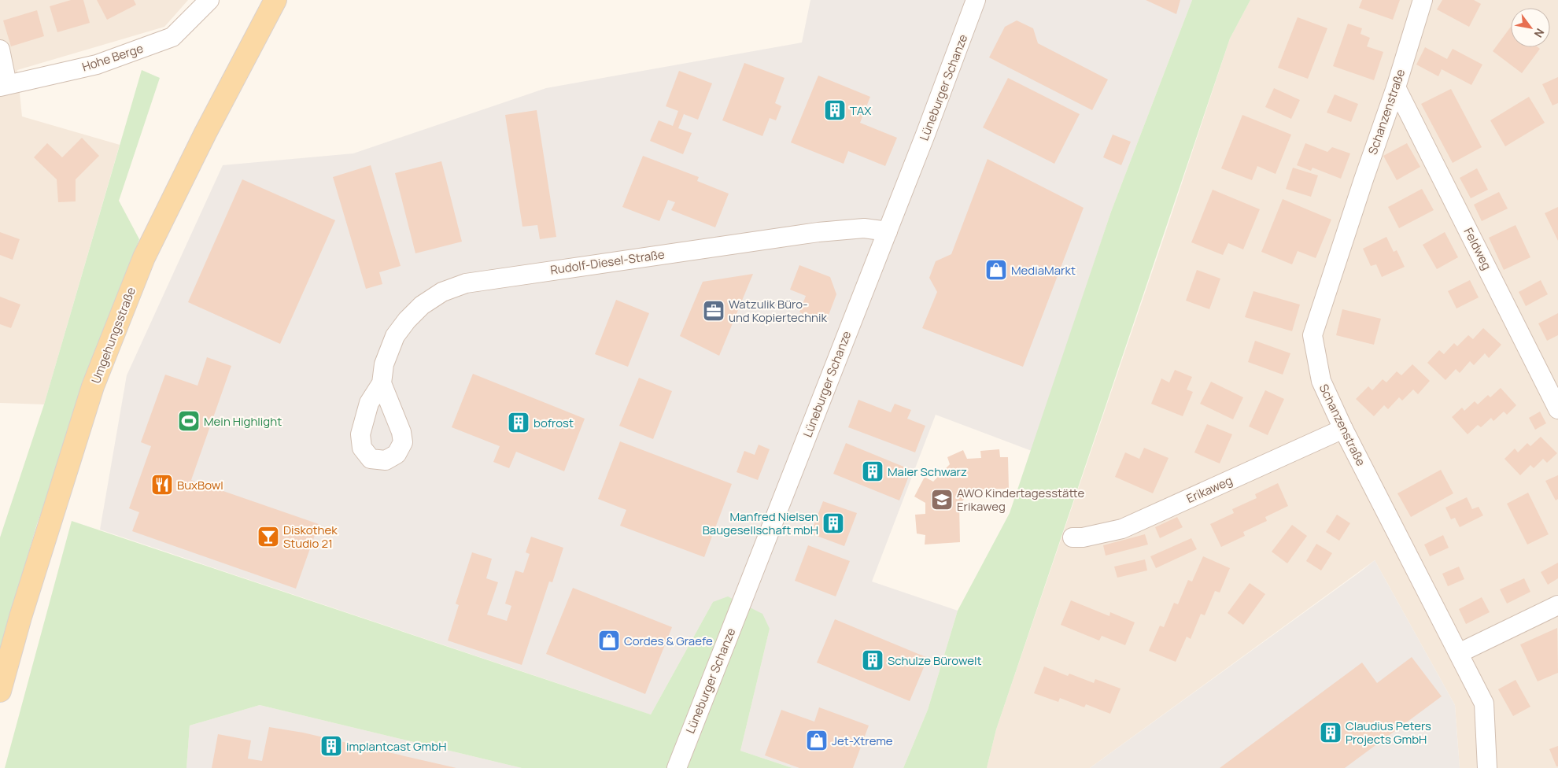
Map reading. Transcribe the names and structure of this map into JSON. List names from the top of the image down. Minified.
{"streets":{"main road":["Umgehungsstraße"],"street":["Hohe Berge","Lüneburger Schanze","Schanzenstraße","Feldweg","Rudolf-Diesel-Straße","Erikaweg"]},"crossings":[["Lüneburger Schanze","Rudolf-Diesel-Straße"],["Schanzenstraße","Feldweg"],["Schanzenstraße","Erikaweg"]],"places":{"building":["TAX","bofrost","Maler Schwarz","Manfred Nielsen Baugesellschaft mbH","Schulze Bürowelt","Claudius Peters Projects GmbH","implantcast GmbH"],"shop":["MediaMarkt","Cordes & Graefe","Jet-Xtreme"],"office":["Watzulik Büro- und Kopiertechnik"],"sports":["Mein Highlight"],"restaurant":["BuxBowl"],"school or university":["AWO Kindertagesstätte Erikaweg"],"bar":["Diskothek Studio 21"]},"north":"bottom right"}
